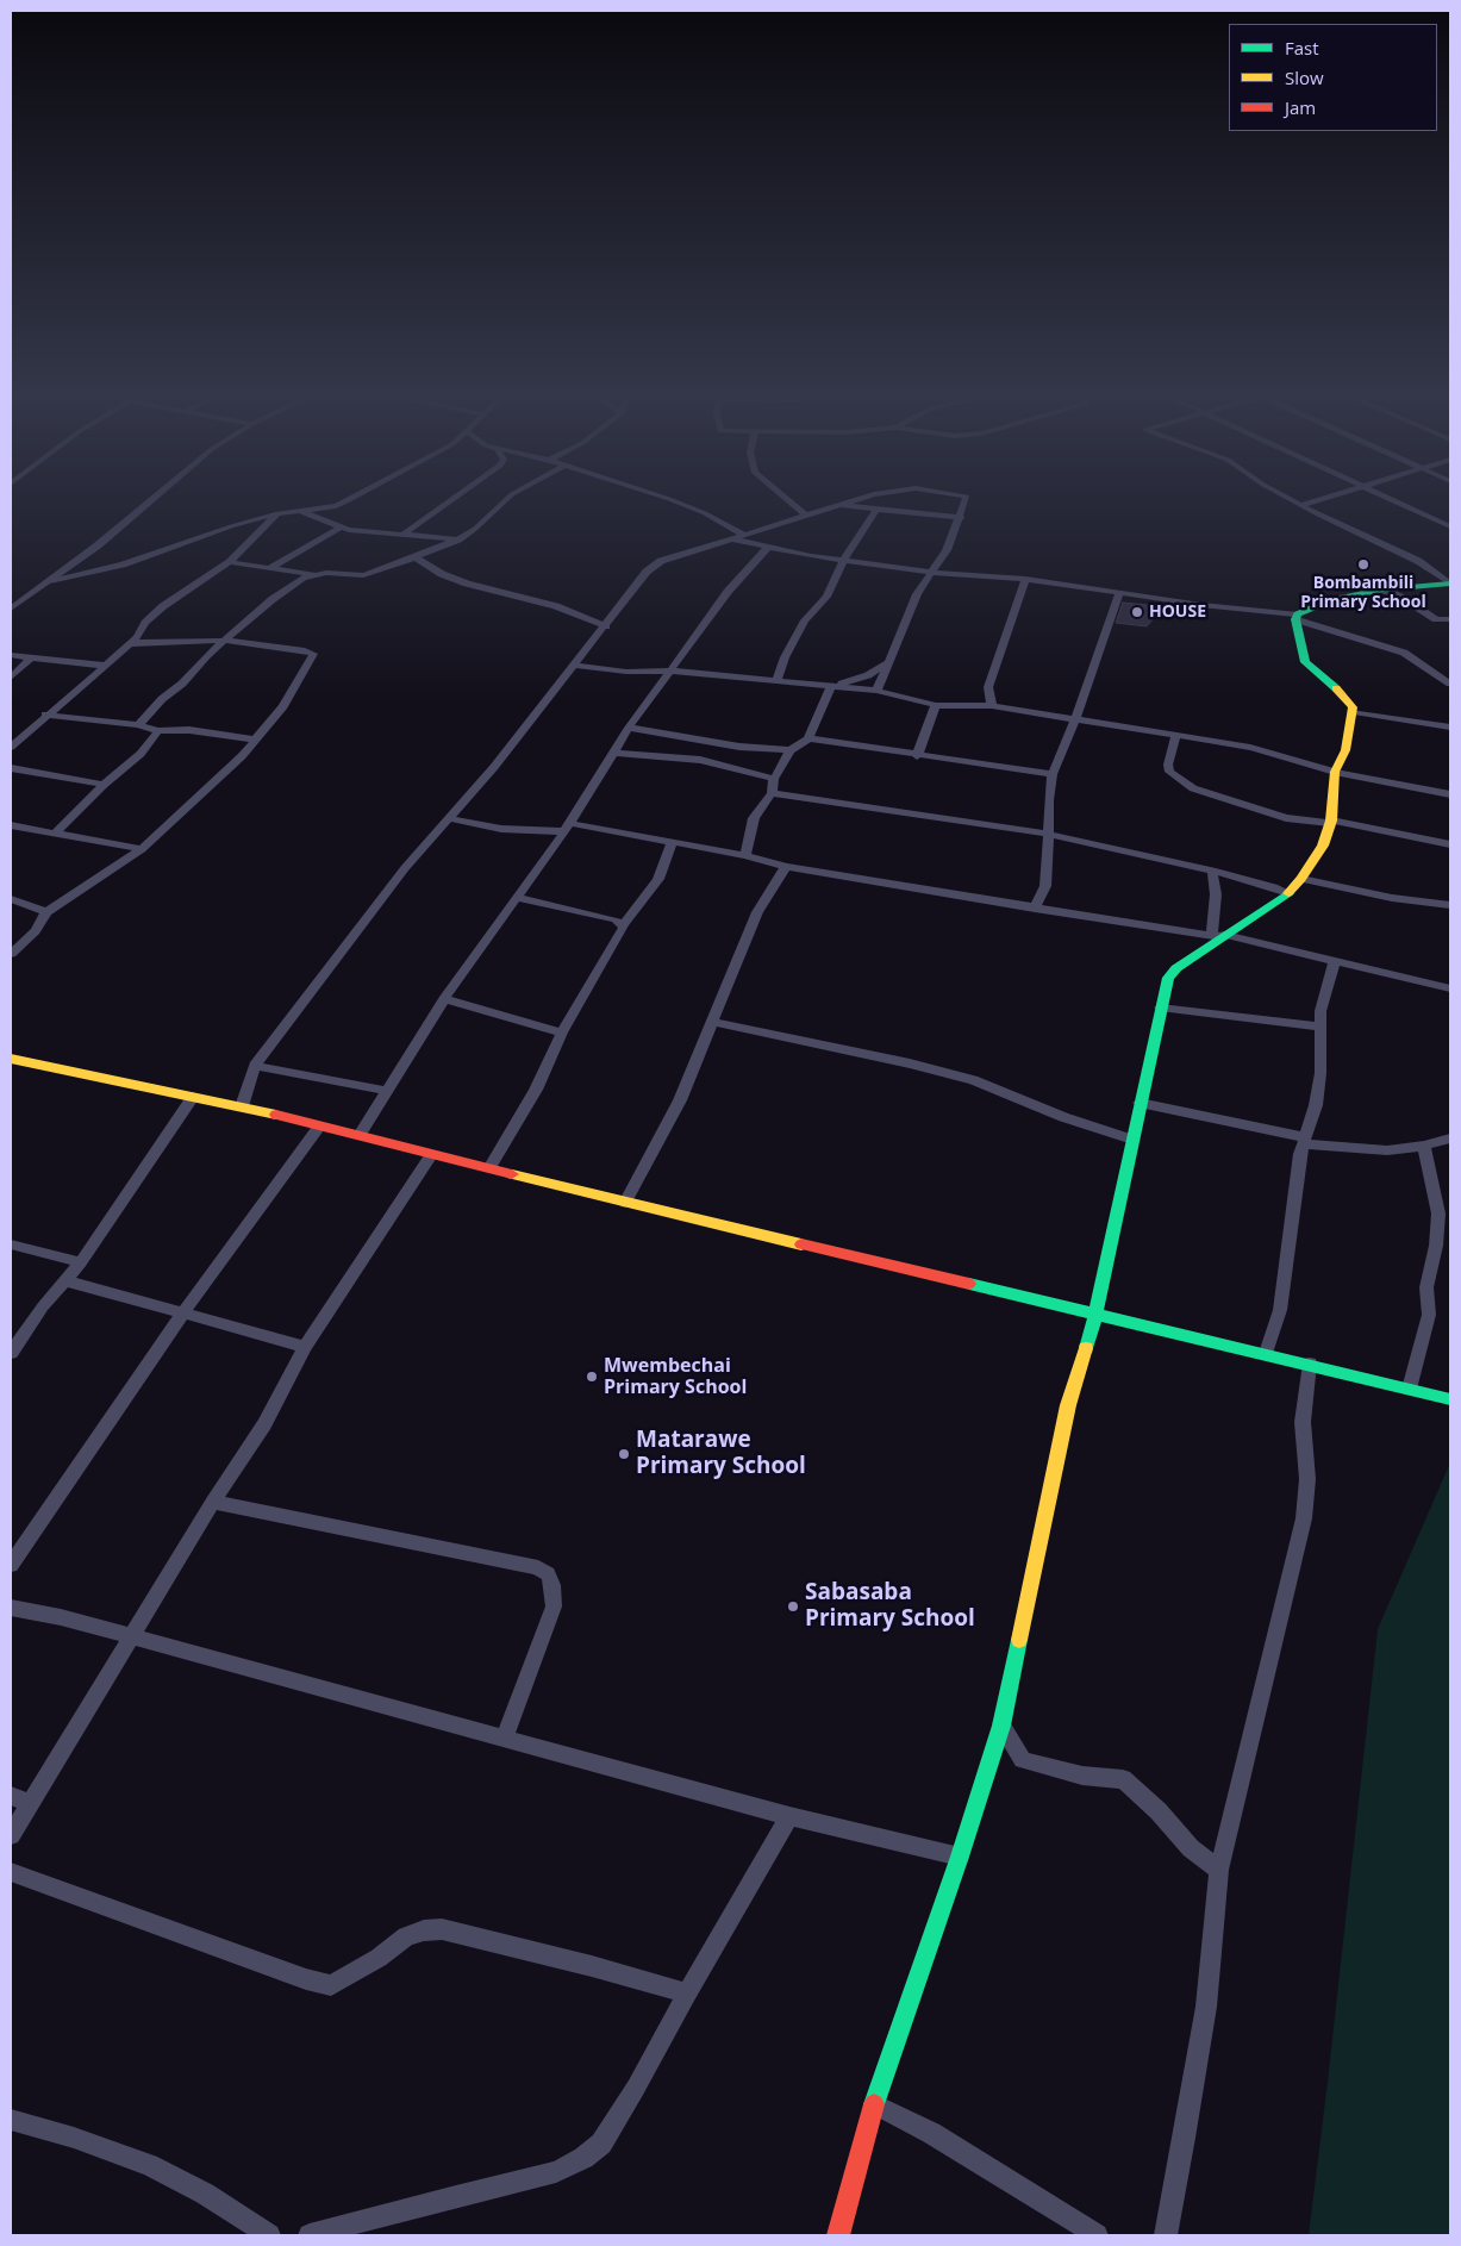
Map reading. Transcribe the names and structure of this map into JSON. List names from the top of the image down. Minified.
{"places":["Bombambili Primary School","HOUSE","Mwembechai Primary School","Matarawe Primary School","Sabasaba Primary School"],"legend":["Fast","Slow","Jam"]}
